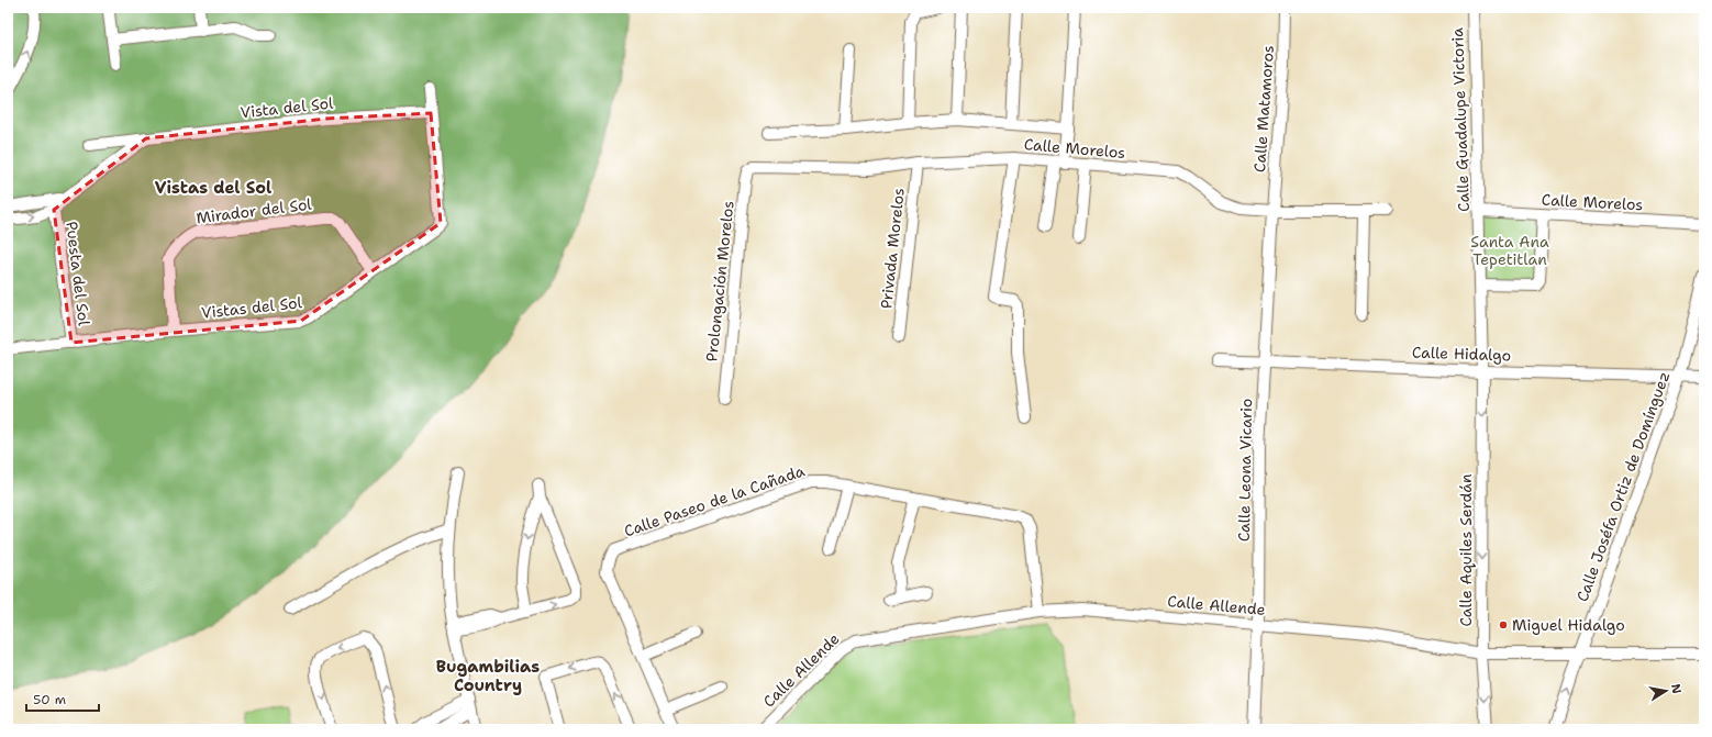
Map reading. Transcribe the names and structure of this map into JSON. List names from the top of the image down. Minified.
{"streets":{"street":["Vista del Sol","Calle Matamoros","Calle Guadalupe Victoria","Calle Morelos","Mirador del Sol","Privada Morelos","Puesta del Sol","Prolongación Morelos","Vistas del Sol","Calle Hidalgo","Calle Leona Vicario","Calle Joséfa Ortiz de Domínguez","Calle Paseo de la Cañada","Calle Aquiles Serdán","Calle Allende"]},"crossings":[["Vista del Sol","Vistas del Sol"],["Calle Matamoros","Calle Morelos"],["Calle Matamoros","Calle Leona Vicario"],["Calle Guadalupe Victoria","Calle Morelos"],["Calle Guadalupe Victoria","Calle Hidalgo"],["Calle Guadalupe Victoria","Calle Aquiles Serdán"],["Calle Morelos","Privada Morelos"],["Calle Morelos","Prolongación Morelos"],["Calle Morelos","Calle Leona Vicario"],["Mirador del Sol","Vistas del Sol"],["Puesta del Sol","Vistas del Sol"],["Calle Hidalgo","Calle Leona Vicario"],["Calle Hidalgo","Calle Joséfa Ortiz de Domínguez"],["Calle Hidalgo","Calle Aquiles Serdán"],["Calle Leona Vicario","Calle Allende"],["Calle Joséfa Ortiz de Domínguez","Calle Allende"],["Calle Paseo de la Cañada","Calle Allende"],["Calle Aquiles Serdán","Calle Allende"]],"one_way":["Calle Aquiles Serdán"],"districts":["Vistas del Sol","Bugambilias Country"],"parks":["Santa Ana Tepetitlan"],"places":["Miguel Hidalgo"],"scale_bar":"50 m","north":"right"}
